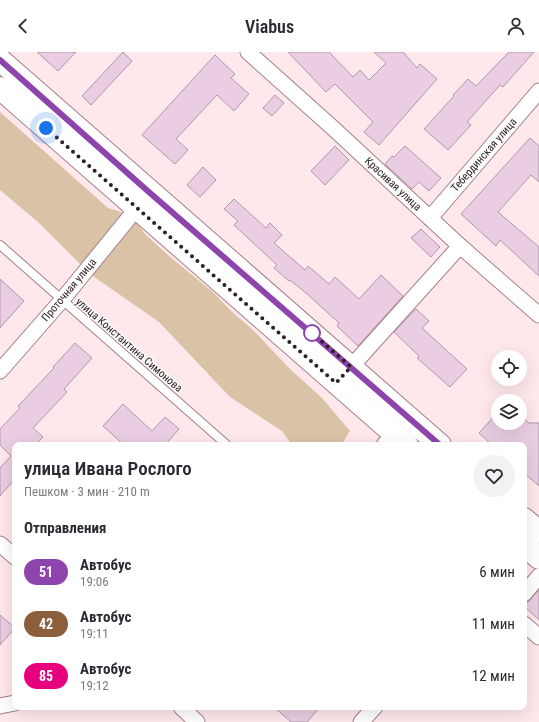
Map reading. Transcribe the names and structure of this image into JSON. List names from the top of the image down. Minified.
{"streets":{"street":["Тебердинская улица","Красивая улица","Проточная улица"],"lane":["улица Константина Симонова"]},"crossings":[["Тебердинская улица","Красивая улица"],["Проточная улица","улица Константина Симонова"]],"lines":["bus line 51"],"page":{"header":"Viabus","heading":[["улица Ивана Рослого","Пешком · 3 мин · 210 m"],"Отправления"],"list":[{"mark":"51","name":"Автобус","note":"19:06","value":"6 мин"},{"mark":"42","name":"Автобус","note":"19:11","value":"11 мин"},{"mark":"85","name":"Автобус","note":"19:12","value":"12 мин"}]}}
